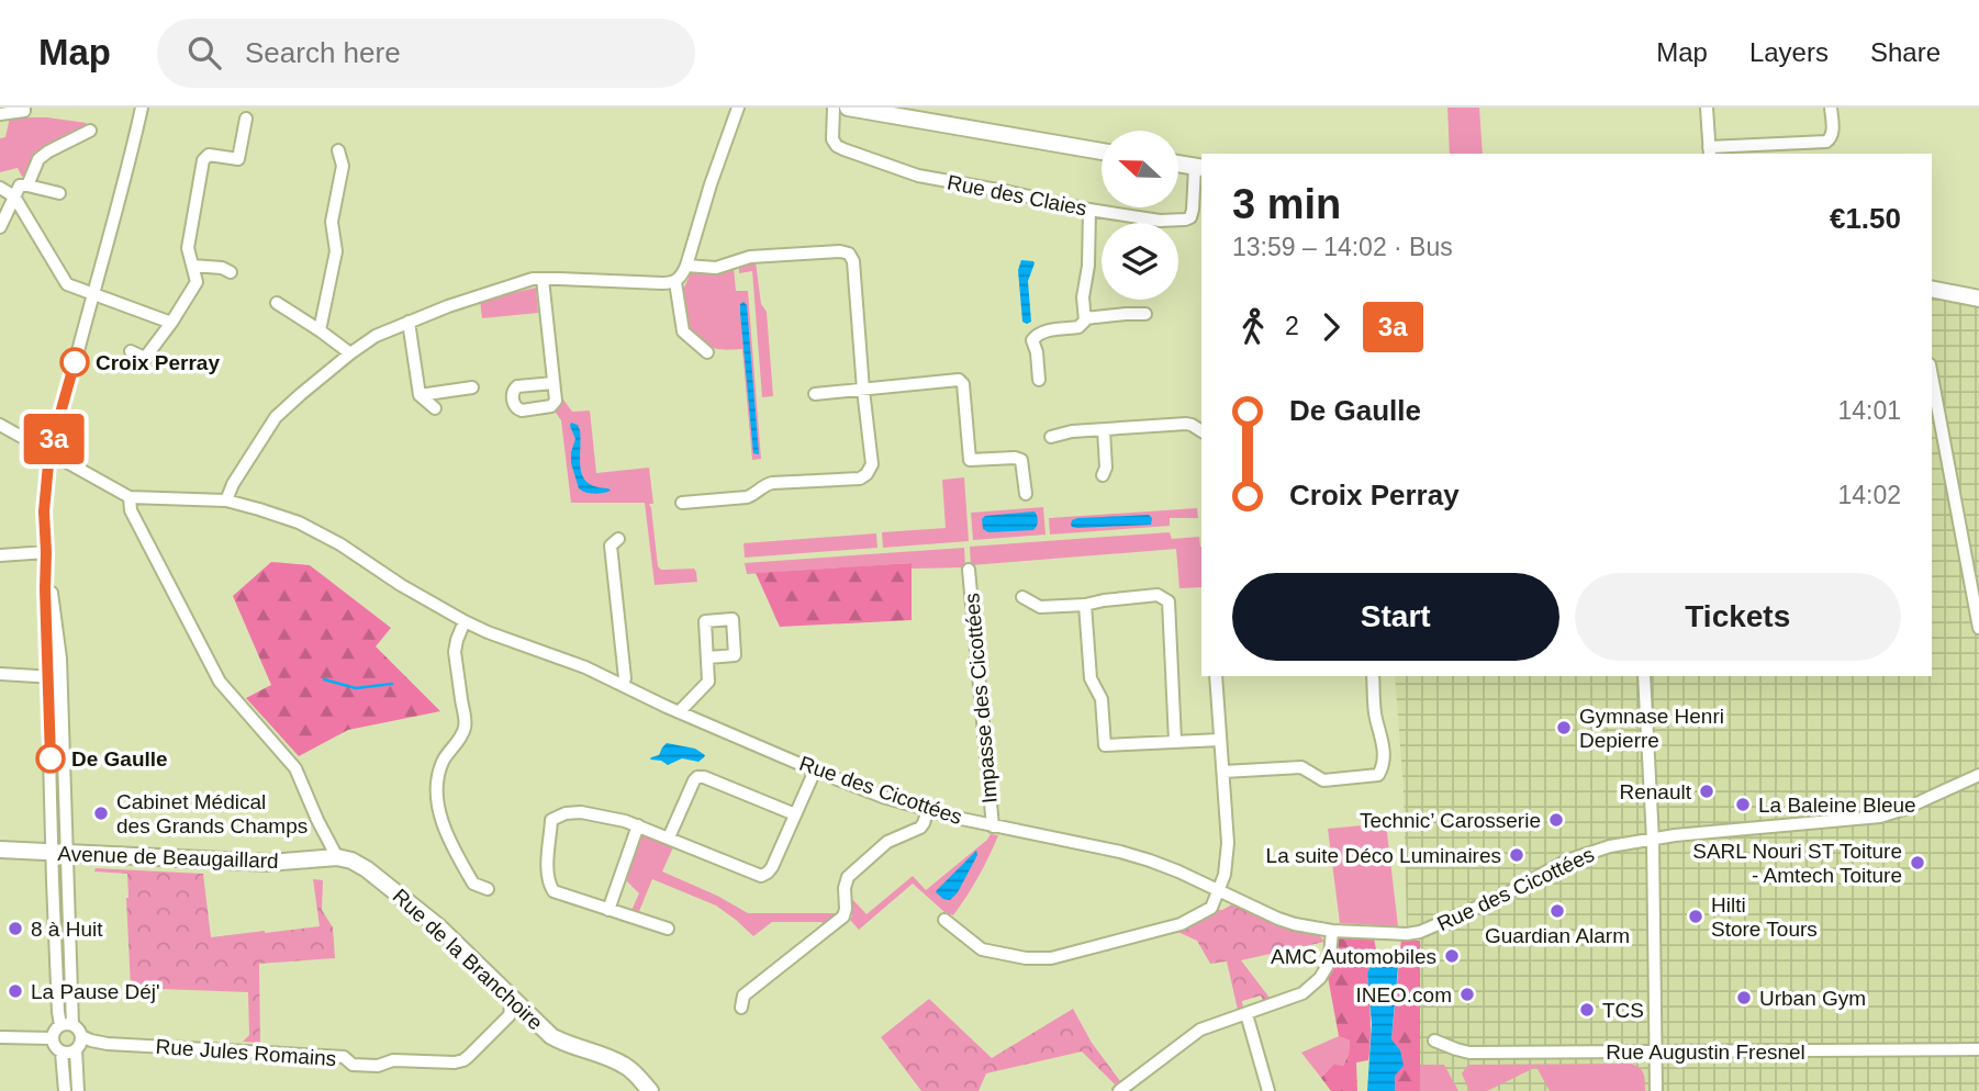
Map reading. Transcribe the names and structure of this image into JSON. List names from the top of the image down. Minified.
{"streets":{"main road":["Avenue de Beaugaillard","Rue de la Branchoire"],"street":["Rue des Claies","Impasse des Cicottées","Rue des Cicottées","Rue Augustin Fresnel","Rue Jules Romains"]},"crossings":[["Impasse des Cicottées","Rue des Cicottées"],["Avenue de Beaugaillard","Rue de la Branchoire"],["Rue de la Branchoire","Rue Jules Romains"]],"places":["Croix Perray","Gymnase Henri Depierre","De Gaulle","Renault","La Baleine Bleue","Cabinet Médical des Grands Champs","Technic’ Carosserie","La suite Déco Luminaires","SARL Nouri ST Toiture - Amtech Toiture","Guardian Alarm","Hilti Store Tours","8 à Huit","AMC Automobiles","La Pause Déj'","INEO.com","Urban Gym","TCS"],"lines":["bus line 3a"],"north":"left","page":{"header":"Map","search":"Search here","nav":["Map","Layers","Share"],"on_map":"3a","heading":["3 min","13:59 – 14:02 · Bus","€1.50"],"legs":["2","3a"],"list":[{"name":"De Gaulle","value":"14:01"},{"name":"Croix Perray","value":"14:02"}],"buttons":["Start","Tickets"]}}
